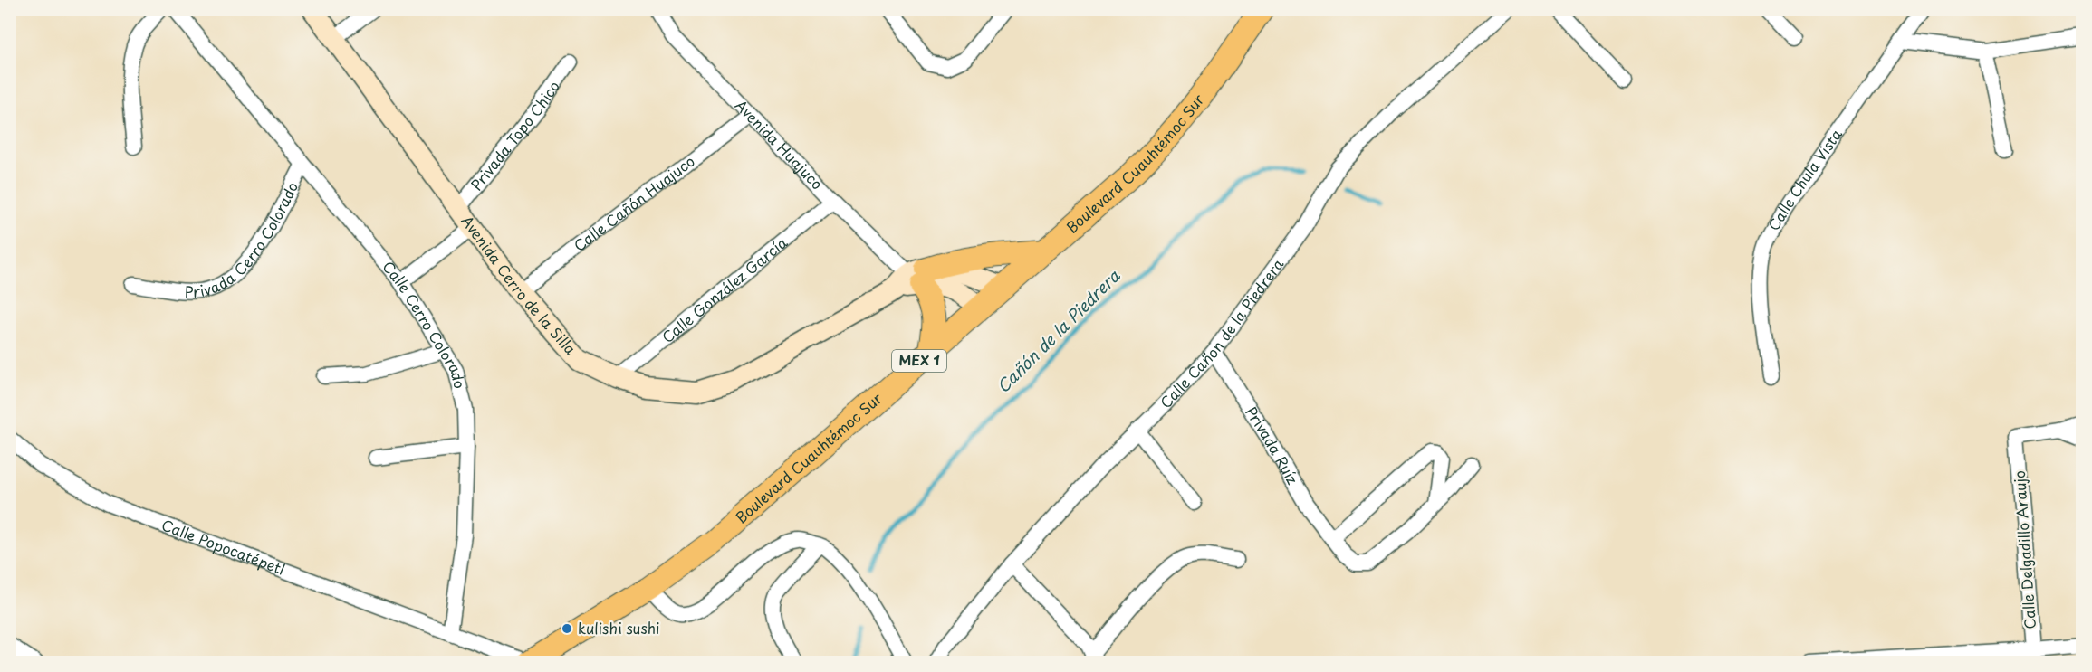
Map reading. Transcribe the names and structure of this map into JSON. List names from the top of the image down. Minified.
{"streets":{"main road":["Boulevard Cuauhtémoc Sur","Avenida Cerro de la Silla","MEX 1"],"street":["Privada Topo Chico","Avenida Huajuco","Calle Chula Vista","Calle Cañón Huajuco","Privada Cerro Colorado","Calle González García","Calle Cerro Colorado","Calle Cañon de la Piedrera","Privada Ruíz","Calle Popocatépetl","Calle Delgadillo Araujo"]},"crossings":[["Privada Topo Chico","Avenida Cerro de la Silla"],["Avenida Huajuco","Calle Cañón Huajuco"],["Avenida Huajuco","Avenida Cerro de la Silla"],["Avenida Huajuco","Calle González García"],["Calle Cañón Huajuco","Avenida Cerro de la Silla"],["Privada Cerro Colorado","Calle Cerro Colorado"],["Avenida Cerro de la Silla","Calle González García"],["Calle Cerro Colorado","Calle Popocatépetl"],["Calle Cañon de la Piedrera","Privada Ruíz"]],"water":["Cañón de la Piedrera"],"places":["kulishi sushi"]}
